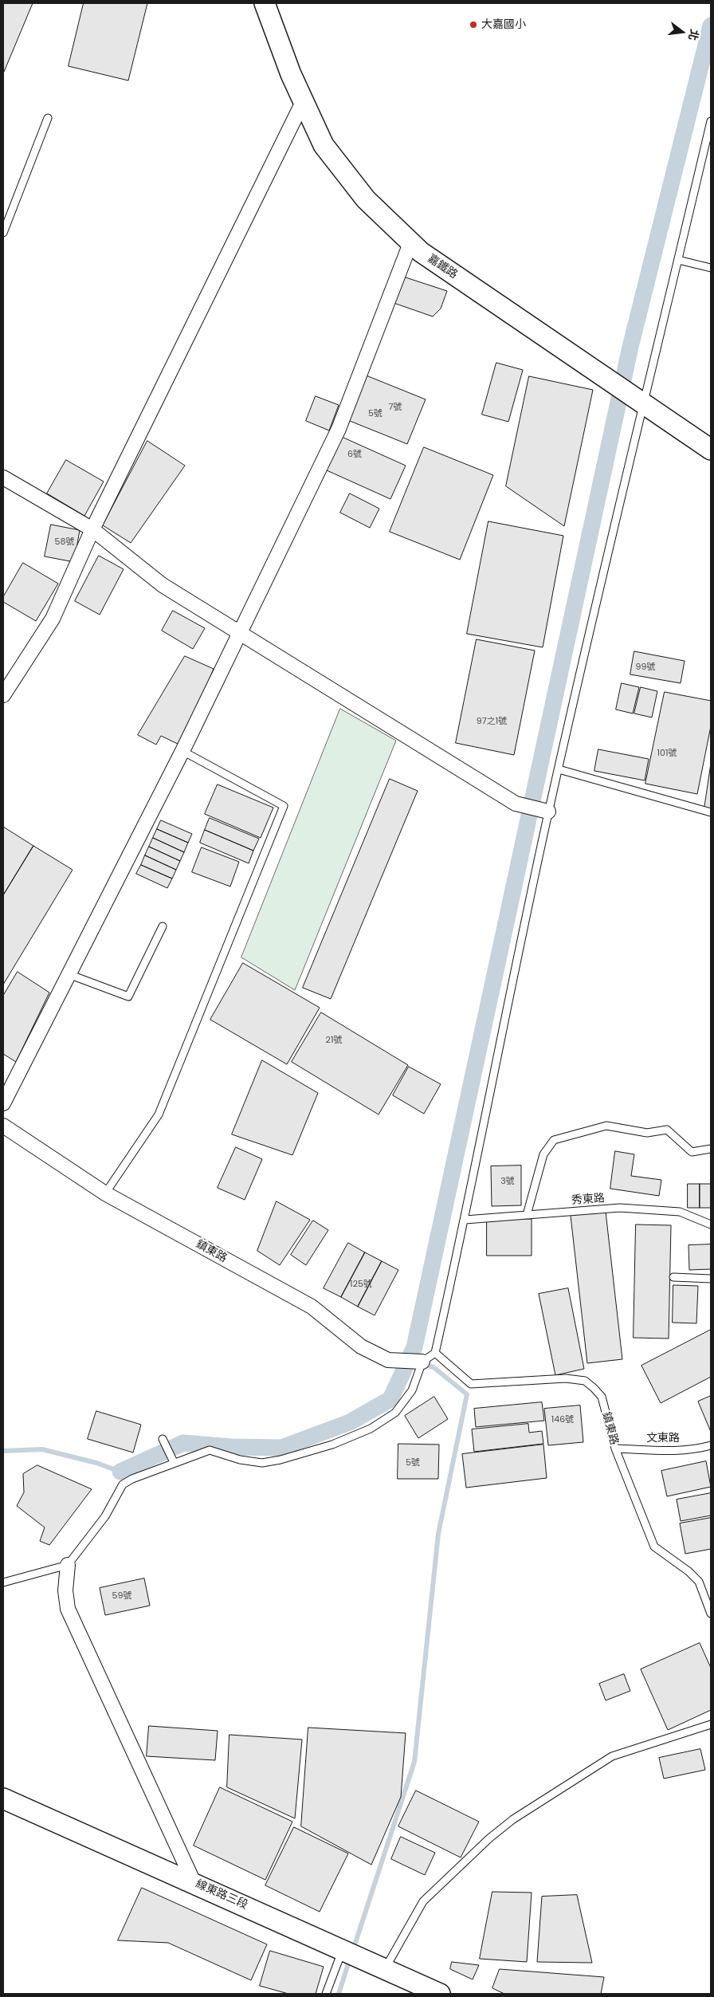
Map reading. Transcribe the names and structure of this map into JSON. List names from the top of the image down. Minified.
{"streets":{"street":["嘉鐵路","鎮東路","線東路三段"],"lane":["秀東路","文東路"]},"crossings":[["鎮東路","文東路"]],"places":["大嘉國小"],"house_numbers":["7號","5號","6號","58號","99號","97之1號","101號","21號","3號","125號","146號","5號","59號"],"north":"right"}
